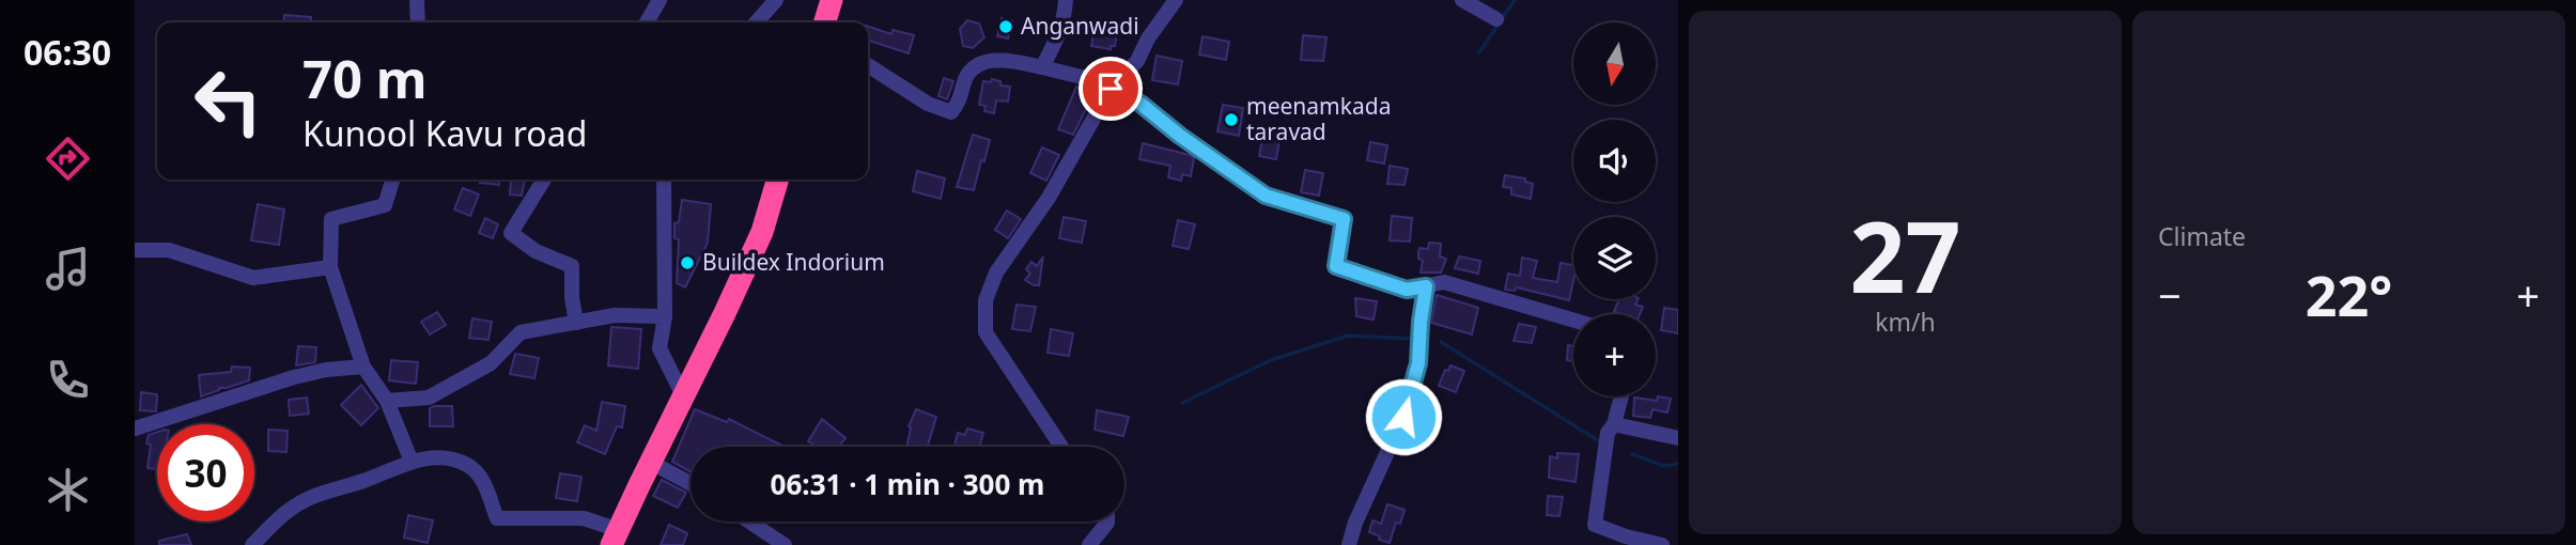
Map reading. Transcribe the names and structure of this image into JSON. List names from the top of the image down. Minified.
{"places":["Anganwadi","meenamkada taravad","Buildex Indorium"],"north":"bottom","page":{"tabs":"06:30","tile":[["27","km/h"],"Climate"],"map_buttons":"+","turn":["70 m","Kunool Kavu road"],"heat":["−","22°","+"],"limit":"30","trip":"06:31 · 1 min · 300 m"}}
